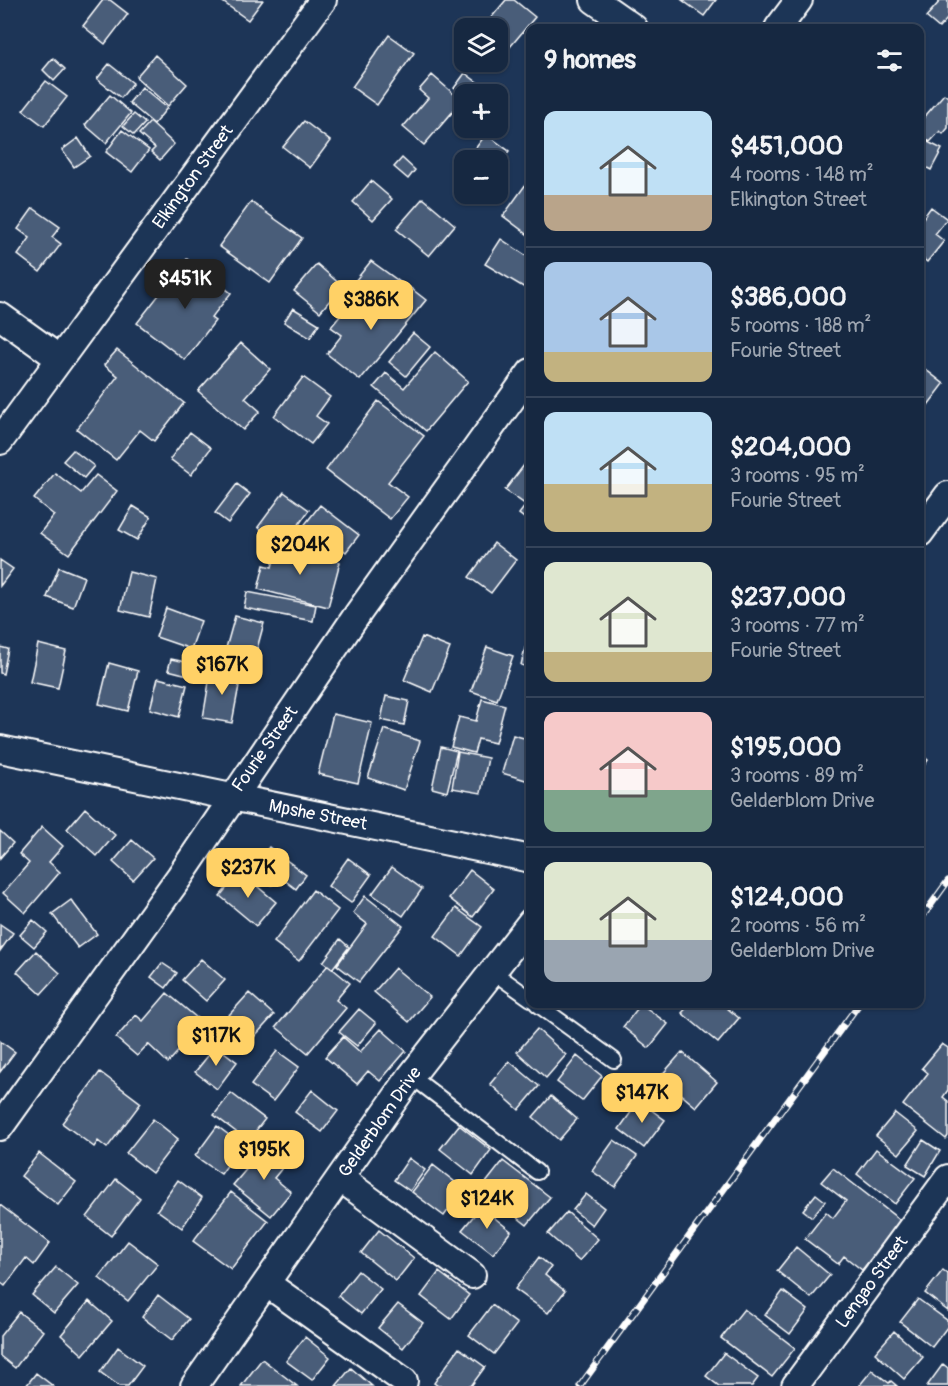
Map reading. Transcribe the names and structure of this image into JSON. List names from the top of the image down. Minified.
{"streets":{"street":["Elkington Street","Fourie Street","Mpshe Street","Gelderblom Drive","Lengao Street"]},"crossings":[["Fourie Street","Mpshe Street"]],"page":{"map_buttons":["+","−"],"heading":"9 homes","list":[{"name":"$451,000","note":"4 rooms · 148 m² · Elkington Street"},{"name":"$386,000","note":"5 rooms · 188 m² · Fourie Street"},{"name":"$204,000","note":"3 rooms · 95 m² · Fourie Street"},{"name":"$237,000","note":"3 rooms · 77 m² · Fourie Street"},{"name":"$195,000","note":"3 rooms · 89 m² · Gelderblom Drive"},{"name":"$124,000","note":"2 rooms · 56 m² · Gelderblom Drive"}],"price":["$451K","$386K","$204K","$167K","$237K","$117K","$147K","$195K","$124K"]}}
